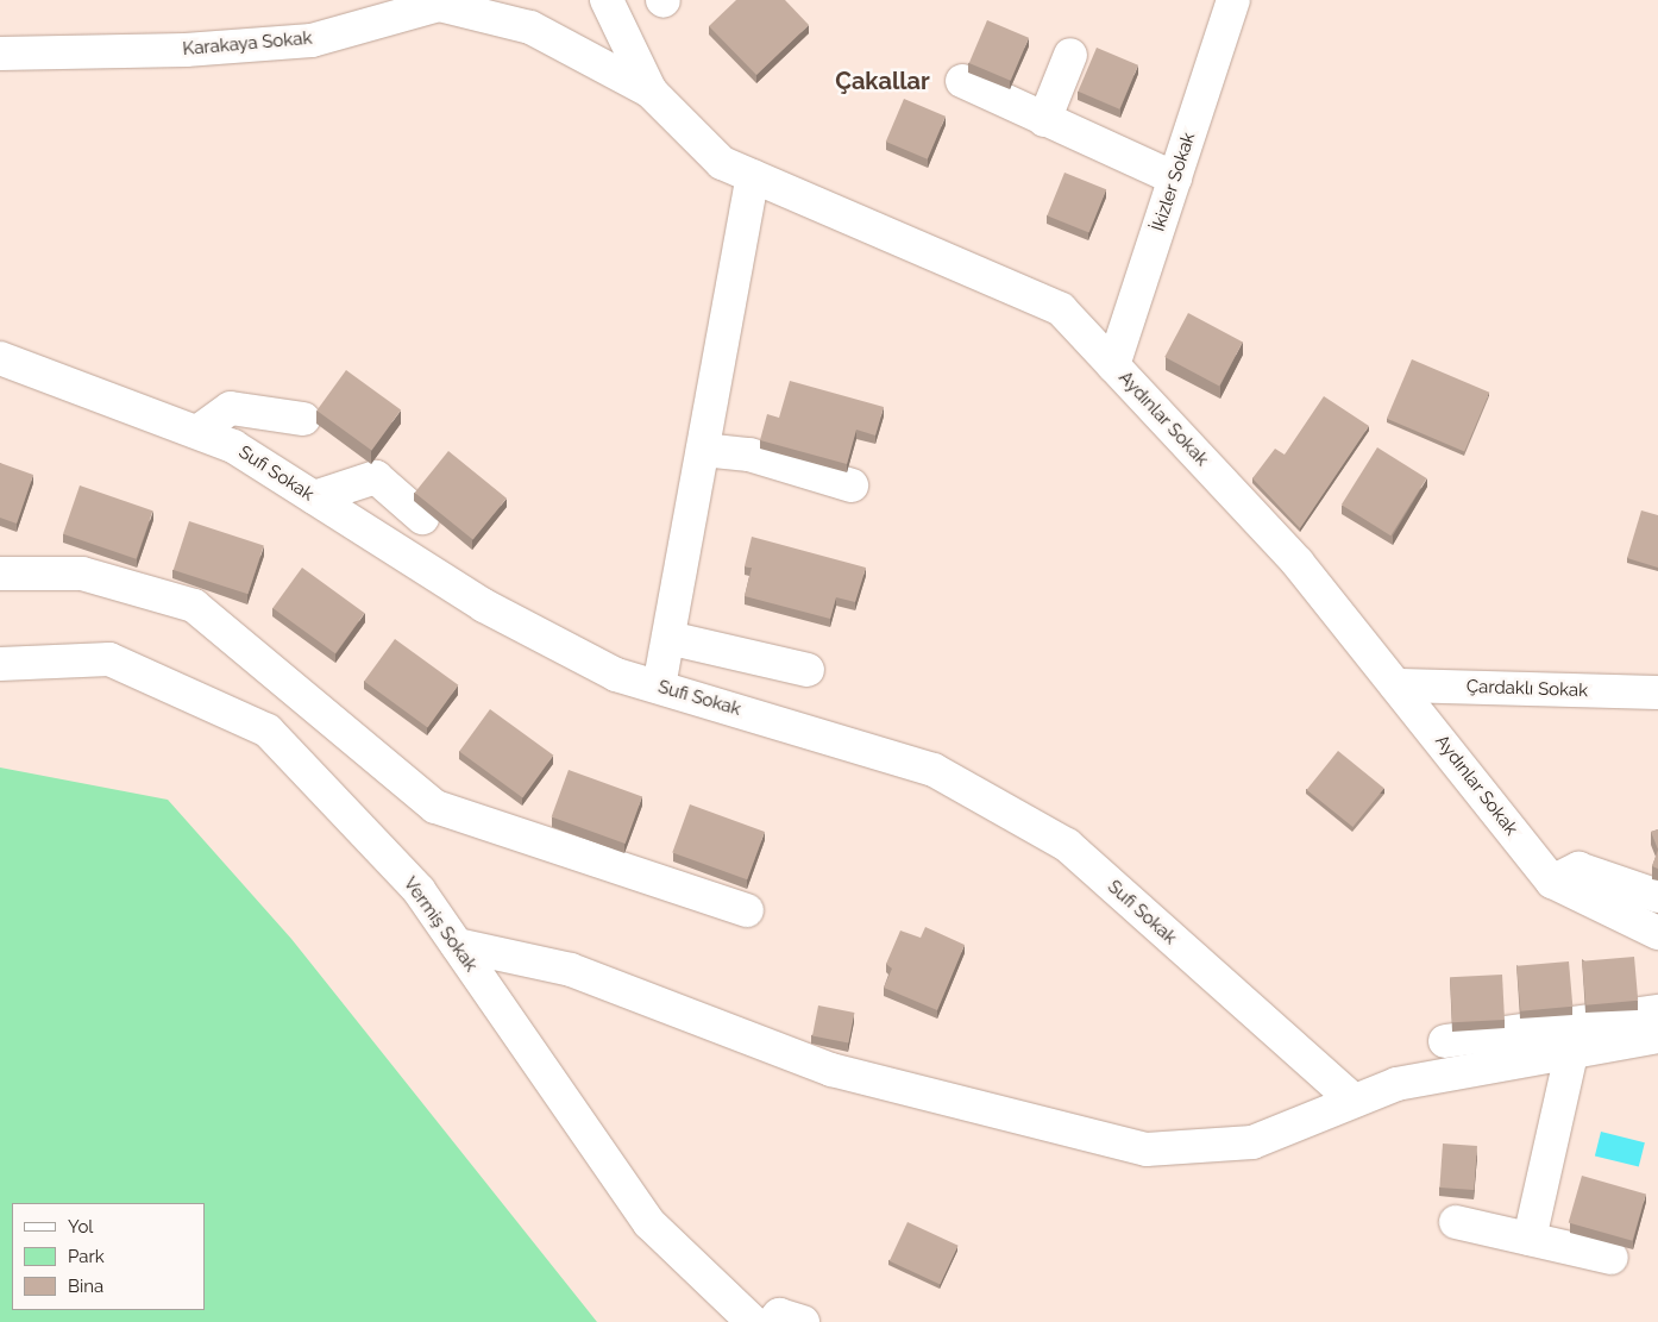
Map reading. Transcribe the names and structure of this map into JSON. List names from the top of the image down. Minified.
{"streets":{"street":["Karakaya Sokak","İkizler Sokak","Aydınlar Sokak","Sufi Sokak","Çardaklı Sokak","Vermiş Sokak"]},"crossings":[["Karakaya Sokak","Aydınlar Sokak"],["İkizler Sokak","Aydınlar Sokak"],["Aydınlar Sokak","Çardaklı Sokak"]],"districts":["Çakallar"],"legend":["Yol","Park","Bina"]}
